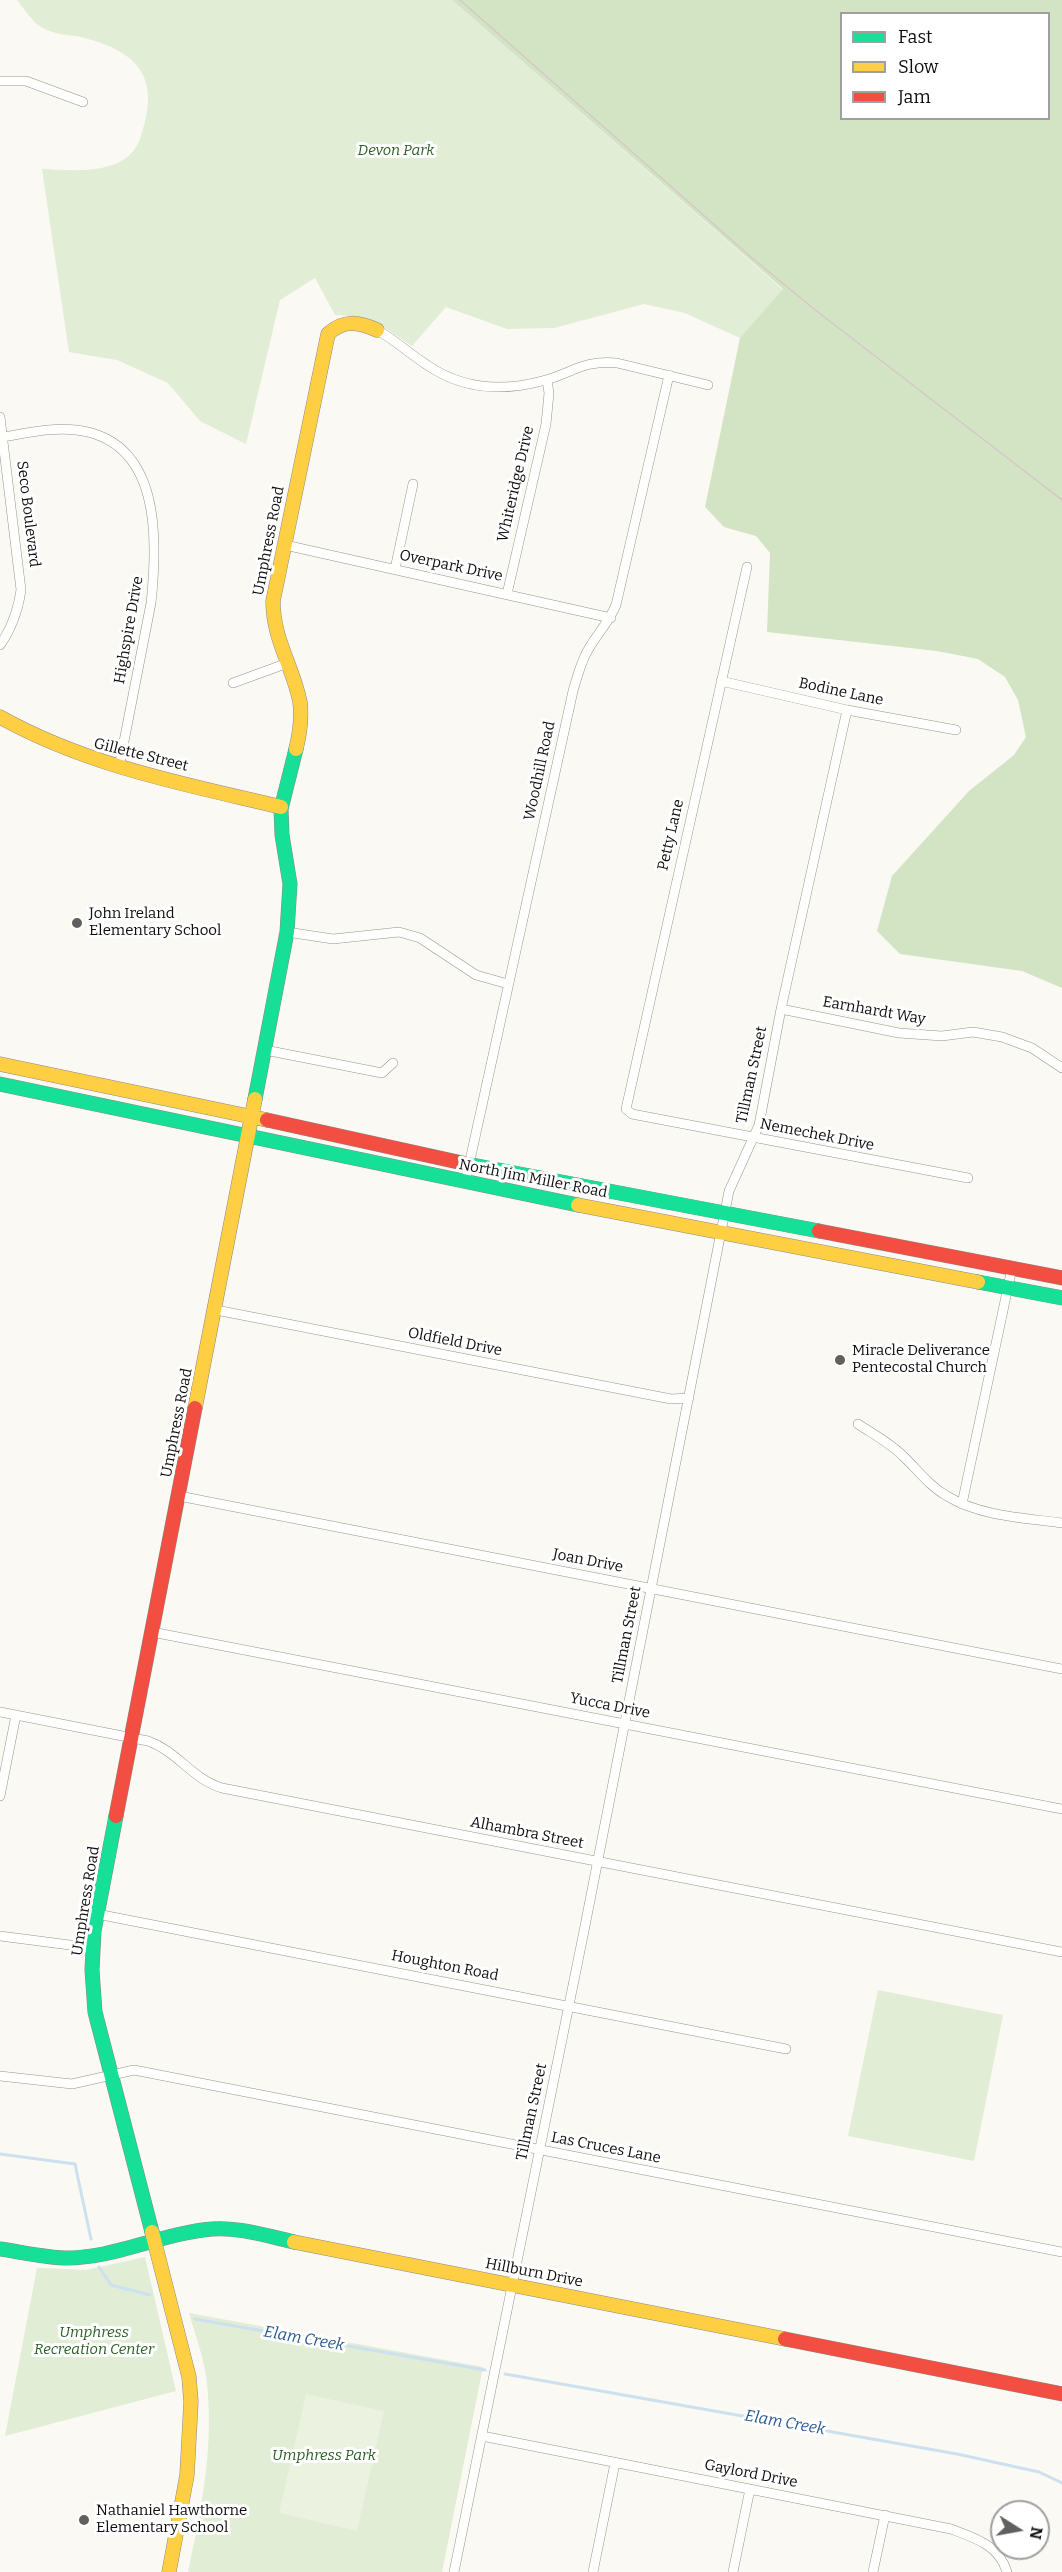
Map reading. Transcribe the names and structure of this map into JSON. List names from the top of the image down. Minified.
{"streets":{"street":["Whiteridge Drive","Seco Boulevard","Umphress Road","Overpark Drive","Highspire Drive","Bodine Lane","Gillette Street","Woodhill Road","Petty Lane","Earnhardt Way","Tillman Street","Nemechek Drive","North Jim Miller Road","Oldfield Drive","Joan Drive","Yucca Drive","Alhambra Street","Houghton Road","Las Cruces Lane","Hillburn Drive","Gaylord Drive"]},"crossings":[["Whiteridge Drive","Overpark Drive"],["Seco Boulevard","Highspire Drive"],["Umphress Road","Overpark Drive"],["Umphress Road","Gillette Street"],["Umphress Road","North Jim Miller Road"],["Umphress Road","Oldfield Drive"],["Umphress Road","Joan Drive"],["Umphress Road","Yucca Drive"],["Umphress Road","Alhambra Street"],["Umphress Road","Houghton Road"],["Umphress Road","Las Cruces Lane"],["Umphress Road","Hillburn Drive"],["Overpark Drive","Woodhill Road"],["Highspire Drive","Gillette Street"],["Bodine Lane","Petty Lane"],["Bodine Lane","Tillman Street"],["Woodhill Road","North Jim Miller Road"],["Petty Lane","Nemechek Drive"],["Earnhardt Way","Tillman Street"],["Tillman Street","Nemechek Drive"],["Tillman Street","North Jim Miller Road"],["Tillman Street","Oldfield Drive"],["Tillman Street","Joan Drive"],["Tillman Street","Yucca Drive"],["Tillman Street","Alhambra Street"],["Tillman Street","Houghton Road"],["Tillman Street","Las Cruces Lane"],["Tillman Street","Hillburn Drive"],["Tillman Street","Gaylord Drive"]],"water":["Elam Creek"],"parks":["Devon Park","Umphress Recreation Center","Umphress Park"],"places":["John Ireland Elementary School","Miracle Deliverance Pentecostal Church","Nathaniel Hawthorne Elementary School"],"legend":["Fast","Slow","Jam"],"north":"right"}
